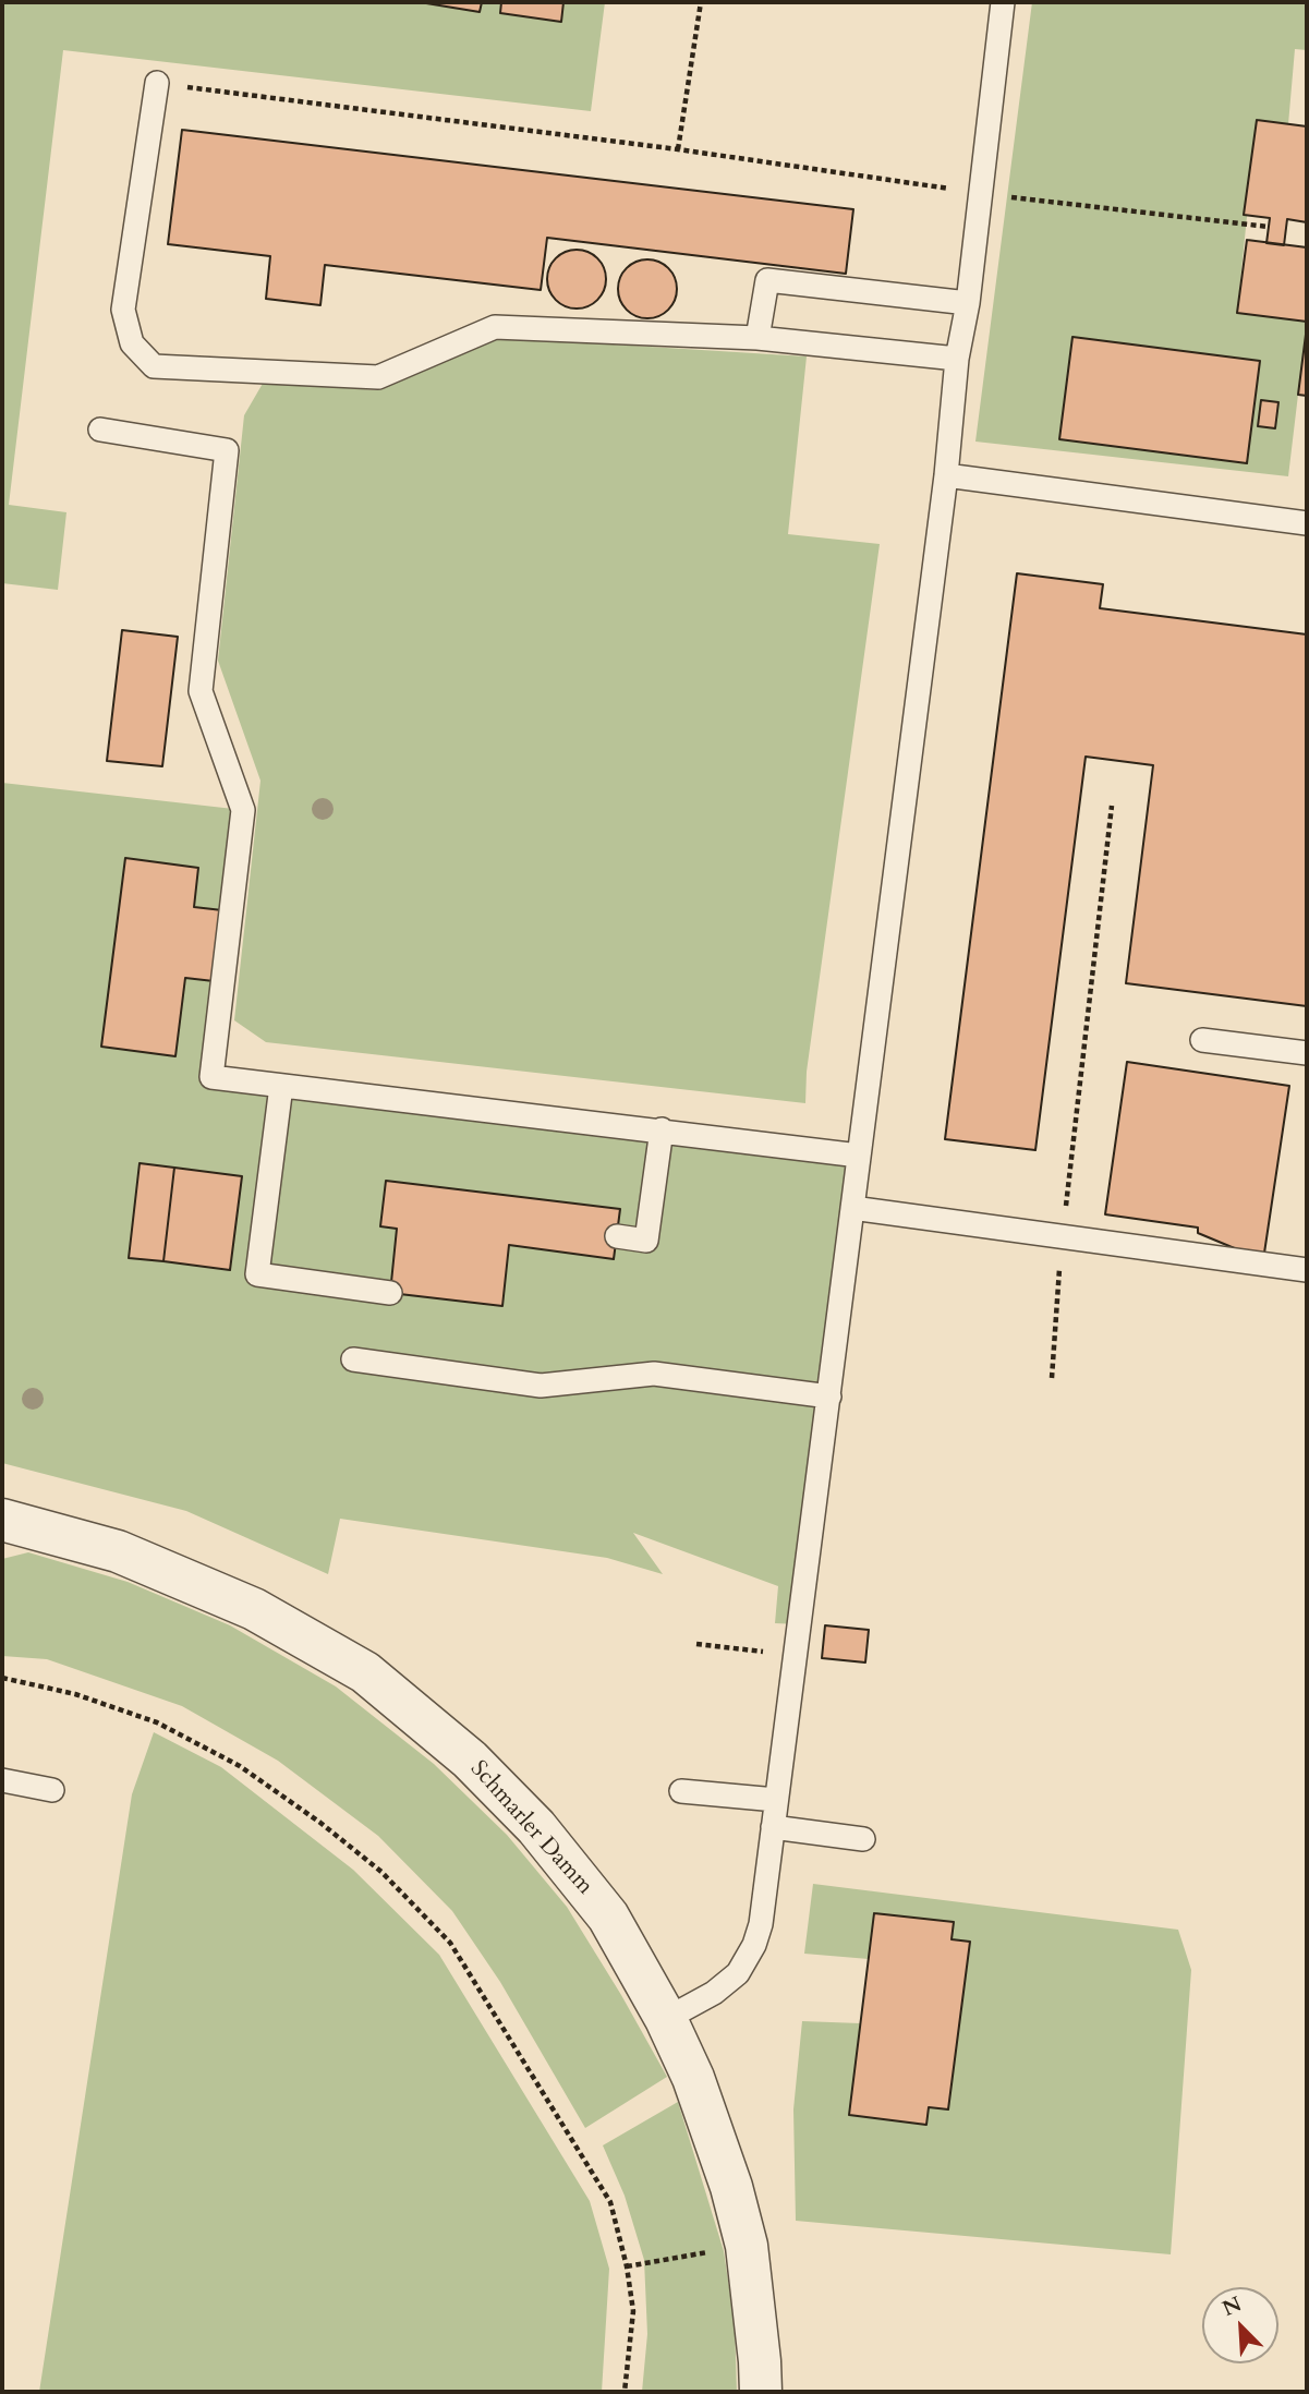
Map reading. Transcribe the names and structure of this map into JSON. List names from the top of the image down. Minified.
{"streets":{"street":["Schmarler Damm"]},"north":"top left"}
